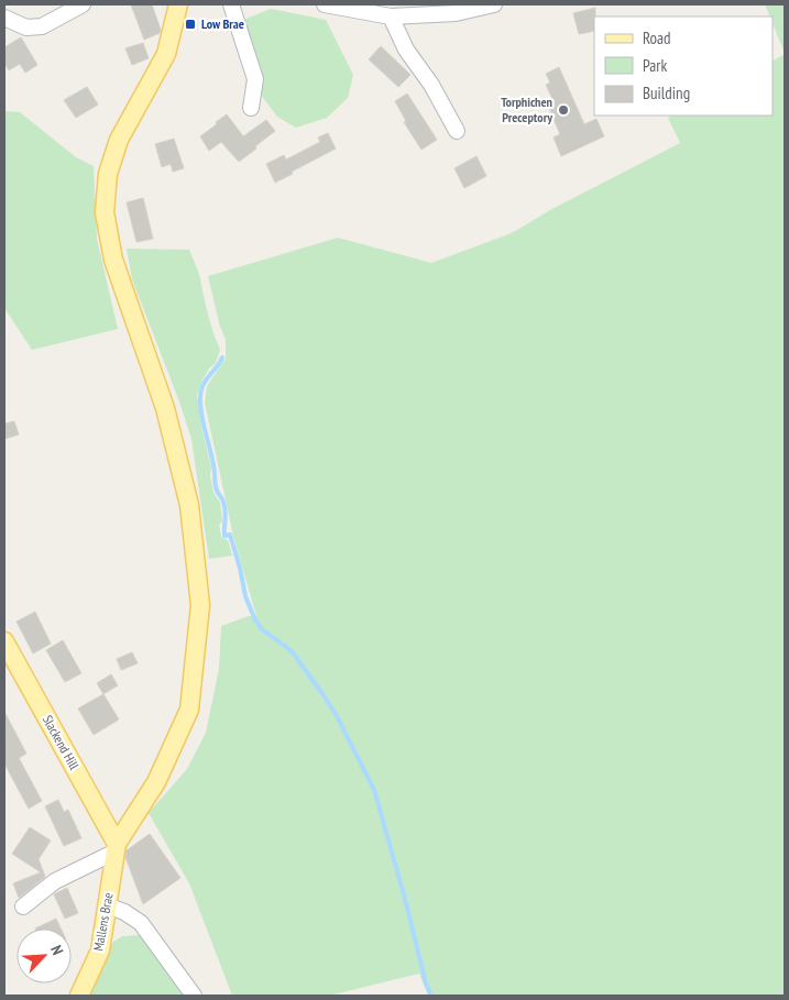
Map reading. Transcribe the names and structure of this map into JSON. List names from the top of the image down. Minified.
{"streets":{"main road":["Slackend Hill","Mallens Brae"]},"crossings":[["Slackend Hill","Mallens Brae"]],"places":{"transit":["Low Brae"],"other":["Torphichen Preceptory"]},"legend":["Road","Park","Building"],"north":"top right"}
